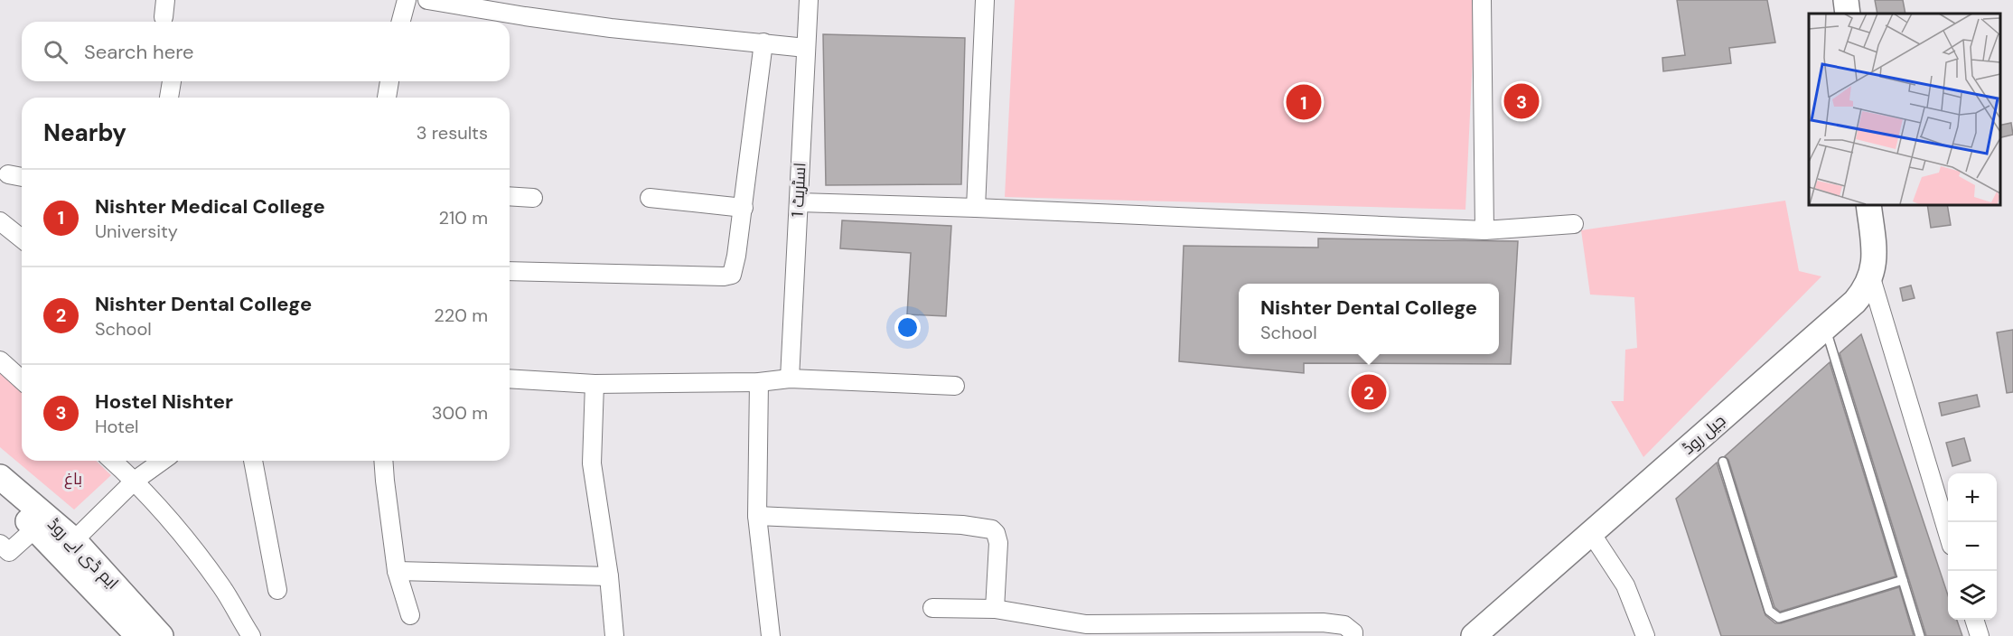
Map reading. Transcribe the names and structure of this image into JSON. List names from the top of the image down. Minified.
{"streets":{"main road":["جیل روڈ","ایم ڈی اے روڈ"],"street":["اسٹریٹ 1"]},"parks":["باغ"],"page":{"search":"Search here","pins":["3","1","2"],"heading":["Nearby","3 results"],"list":[{"mark":"1","name":"Nishter Medical College","note":"University","value":"210 m"},{"mark":"2","name":"Nishter Dental College","note":"School","value":"220 m"},{"mark":"3","name":"Hostel Nishter","note":"Hotel","value":"300 m"}],"popup":["Nishter Dental College","School"],"map_buttons":["+","−"]}}
